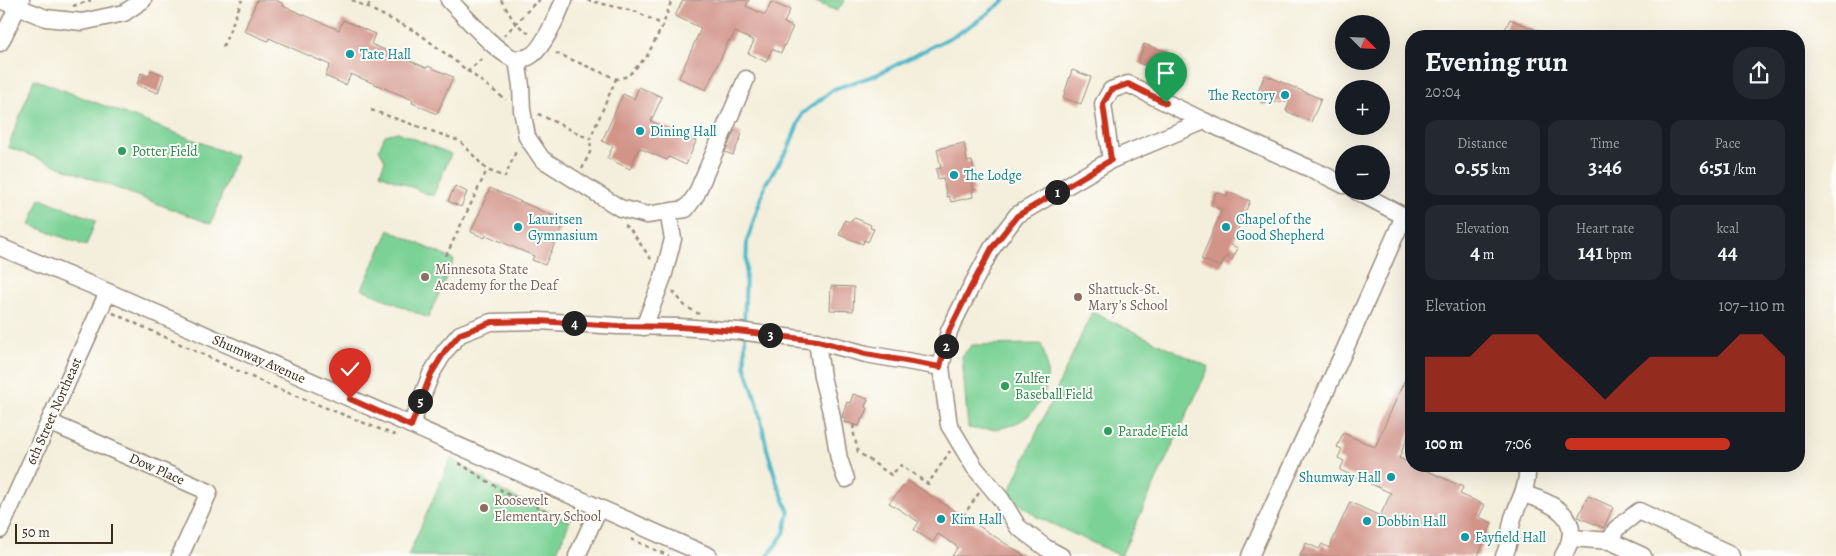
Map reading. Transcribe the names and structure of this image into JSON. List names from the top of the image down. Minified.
{"streets":{"street":["Shumway Avenue","6th Street Northeast","Dow Place"]},"crossings":[["Shumway Avenue","6th Street Northeast"],["6th Street Northeast","Dow Place"]],"places":["Tate Hall","The Rectory","Dining Hall","Potter Field","The Lodge","Lauritsen Gymnasium","Chapel of the Good Shepherd","Minnesota State Academy for the Deaf","Shattuck-St. Mary’s School","Zulfer Baseball Field","Parade Field","Shumway Hall","Roosevelt Elementary School","Kim Hall","Dobbin Hall","Fayfield Hall"],"scale_bar":"50 m","north":"bottom right","page":{"map_buttons":["+","−"],"heading":["Evening run","20:04"],"stats":[["Distance","0.55 km"],["Time","3:46"],["Pace","6:51 /km"],["Elevation","4 m"],["Heart rate","141 bpm"],["kcal","44"]],"pins":["1","4","3","2","5"],"chart":["Elevation","107–110 m"],"list":[{"name":"100 m","note":"7:06"}],"scale":"50 m"}}
